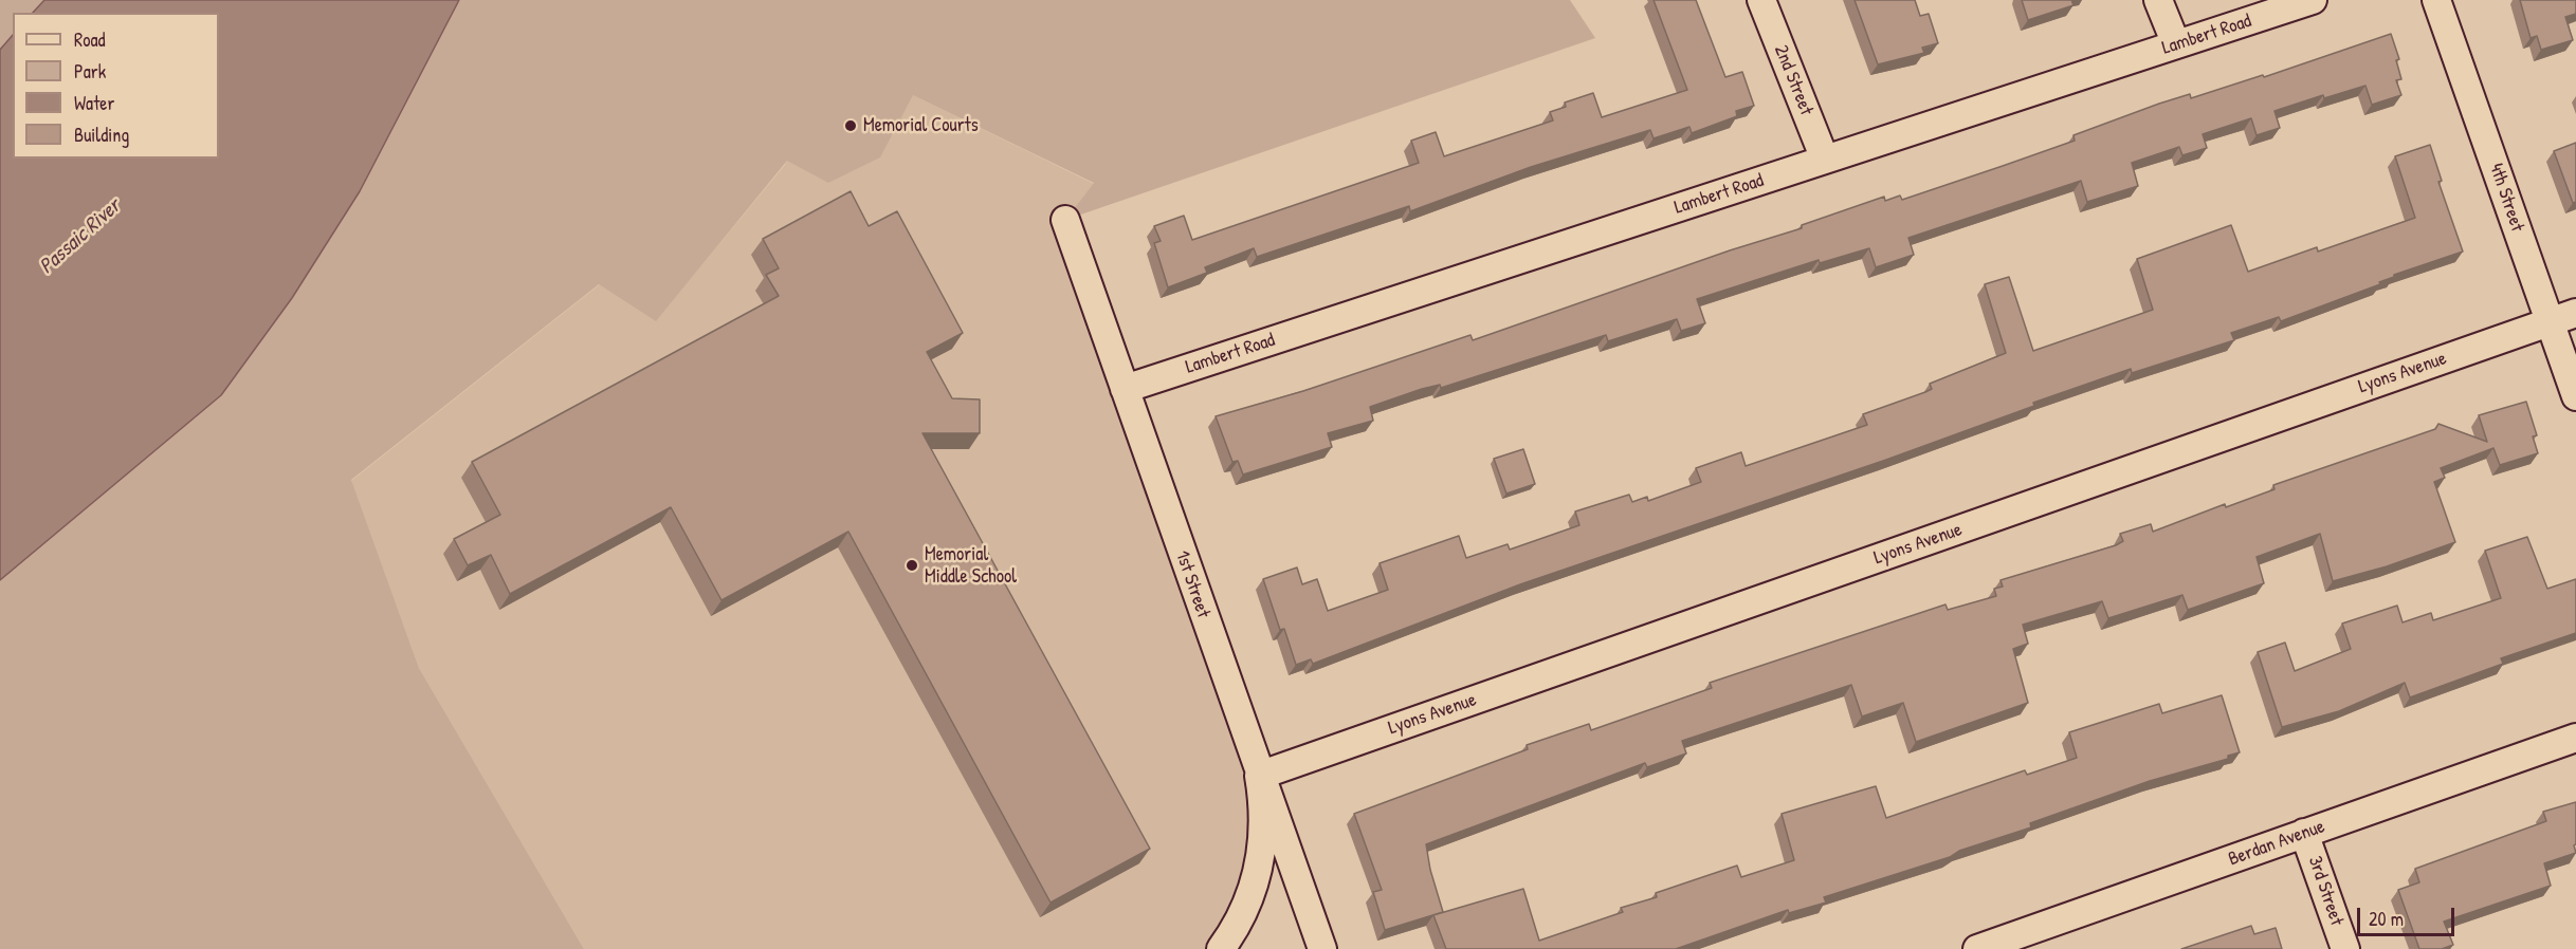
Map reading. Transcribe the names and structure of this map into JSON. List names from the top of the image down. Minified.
{"streets":{"street":["Lambert Road","2nd Street","4th Street","Lyons Avenue","1st Street","Berdan Avenue","3rd Street"]},"crossings":[["Lambert Road","2nd Street"],["Lambert Road","1st Street"],["4th Street","Lyons Avenue"],["Lyons Avenue","1st Street"],["Berdan Avenue","3rd Street"]],"water":["Passaic River"],"places":["Memorial Courts","Memorial Middle School"],"legend":["Road","Park","Water","Building"],"scale_bar":"20 m"}
